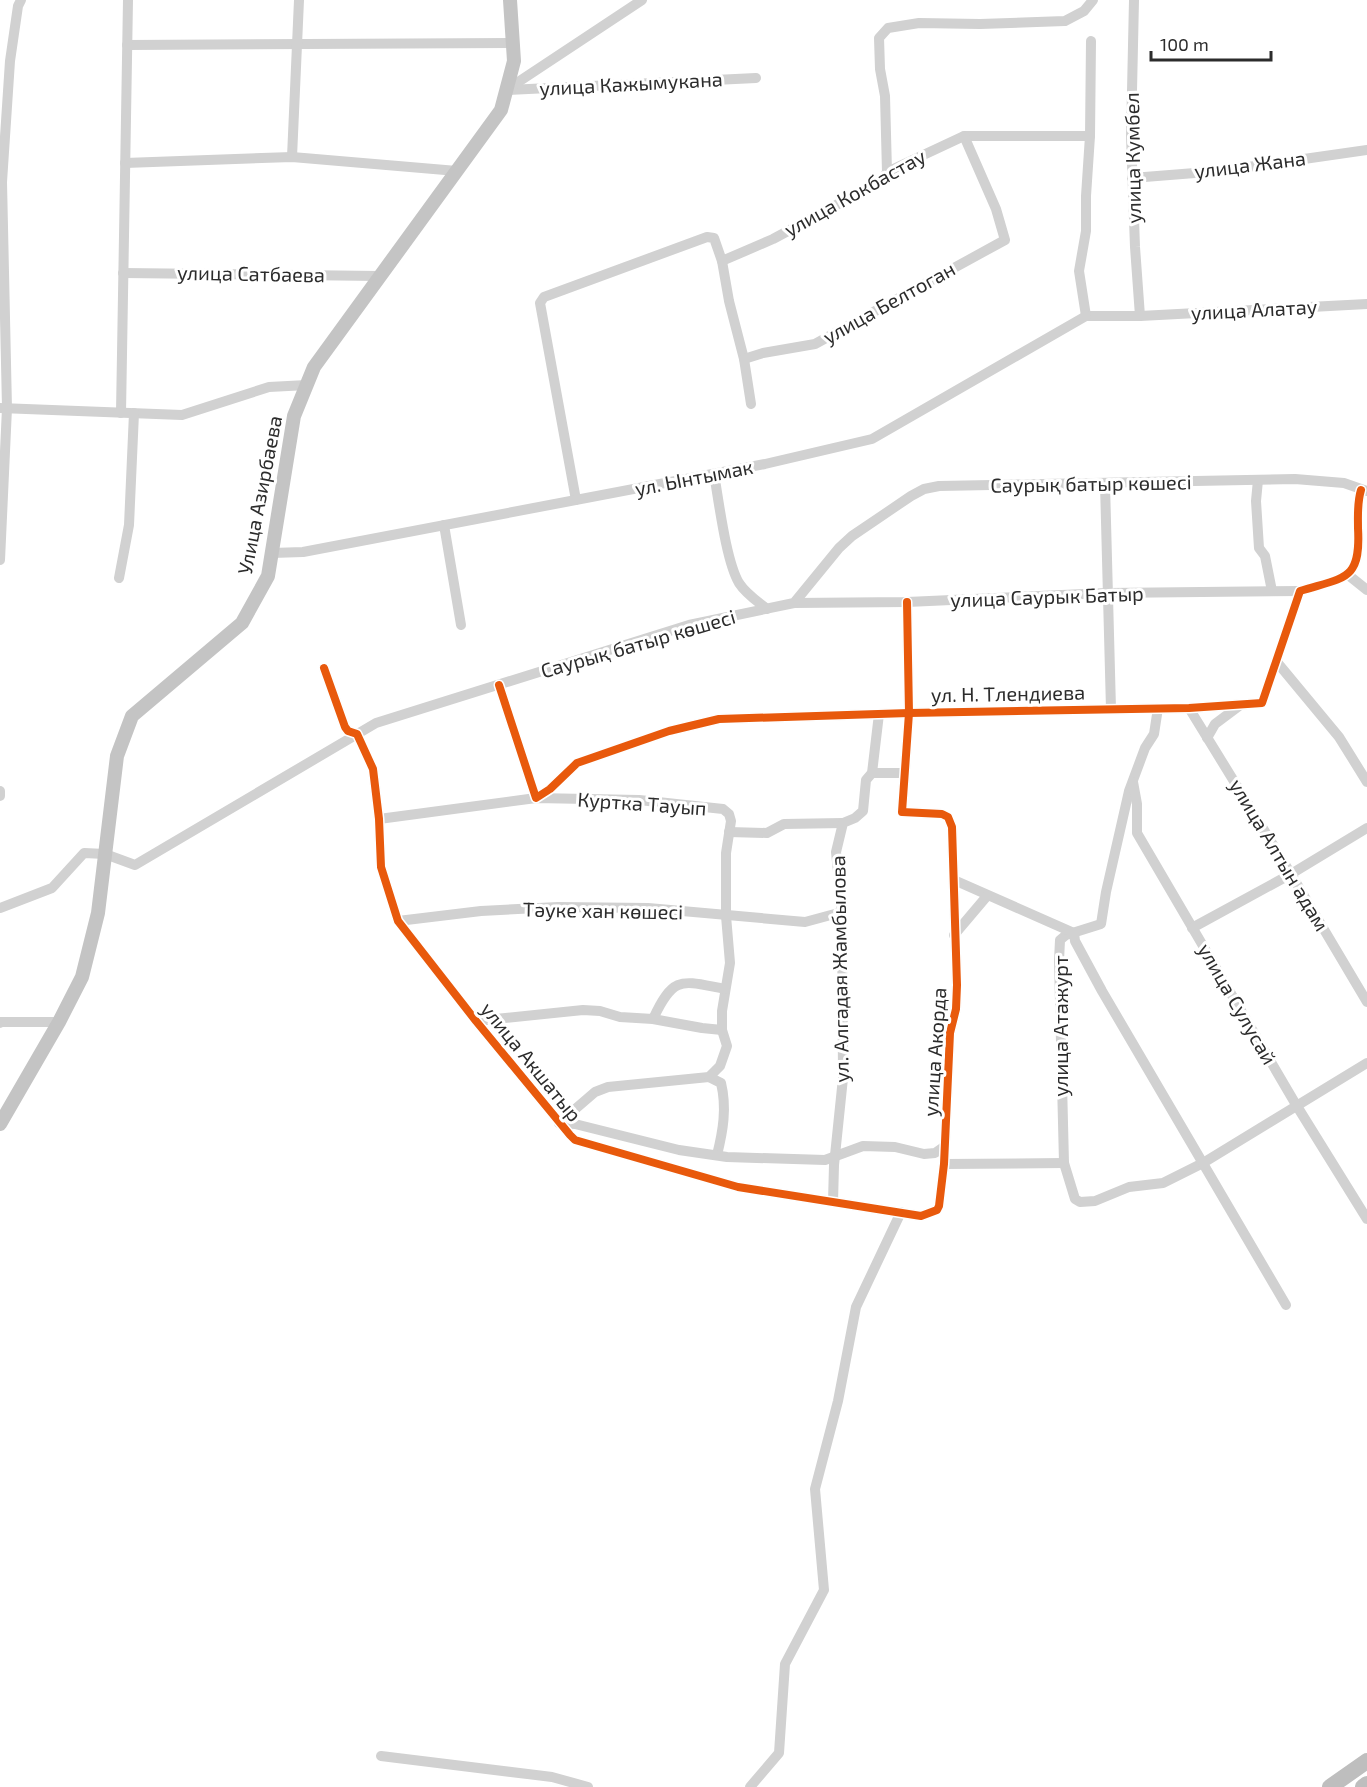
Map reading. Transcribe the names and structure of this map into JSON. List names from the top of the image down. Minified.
{"streets":{"main road":["Улица Азирбаева"],"street":["улица Кажымукана","улица Кумбел","улица Жана","улица Кокбастау","улица Сатбаева","улица Белтоган","улица Алатау","ул. Ынтымак","Саурық батыр көшесі","улица Саурык Батыр","ул. Н. Тлендиева","Куртка Тауып","улица Алтын адам","Тәуке хан көшесі","ул. Алгадая Жамбылова","улица Сулусай","улица Атажурт","улица Акорда","улица Акшатыр"]},"crossings":[["улица Кажымукана","Улица Азирбаева"],["улица Кумбел","улица Жана"],["улица Кумбел","улица Алатау"],["улица Кокбастау","улица Белтоган"],["улица Сатбаева","Улица Азирбаева"],["улица Алатау","ул. Ынтымак"],["ул. Ынтымак","Улица Азирбаева"],["Саурық батыр көшесі","Улица Азирбаева"],["Саурық батыр көшесі","улица Саурык Батыр"],["Саурық батыр көшесі","улица Акшатыр"],["ул. Н. Тлендиева","Куртка Тауып"],["ул. Н. Тлендиева","улица Алтын адам"],["ул. Н. Тлендиева","улица Атажурт"],["Куртка Тауып","Тәуке хан көшесі"],["Куртка Тауып","улица Акшатыр"],["Тәуке хан көшесі","ул. Алгадая Жамбылова"],["Тәуке хан көшесі","улица Акшатыр"],["ул. Алгадая Жамбылова","улица Акшатыр"],["улица Сулусай","улица Атажурт"],["улица Акорда","улица Акшатыр"]],"scale_bar":"100 m"}
